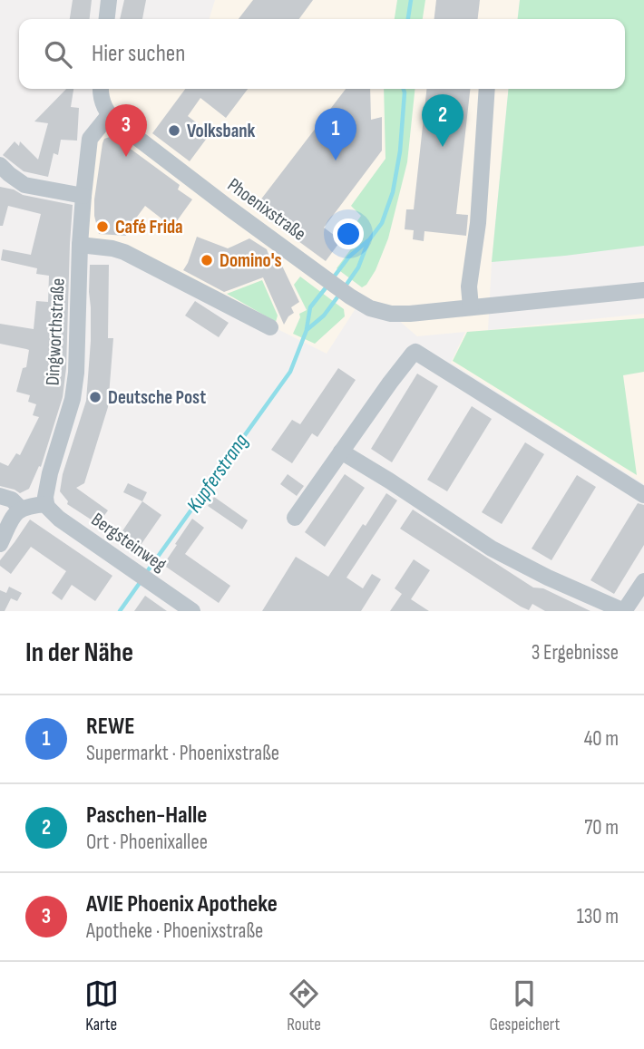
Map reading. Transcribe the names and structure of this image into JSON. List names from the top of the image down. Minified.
{"streets":{"street":["Phoenixstraße","Dingworthstraße","Bergsteinweg"]},"crossings":[["Phoenixstraße","Dingworthstraße"],["Dingworthstraße","Bergsteinweg"]],"water":["Kupferstrang"],"places":["Volksbank","Café Frida","Domino's","Deutsche Post"],"page":{"search":"Hier suchen","pins":["2","3","1"],"heading":["In der Nähe","3 Ergebnisse"],"list":[{"mark":"1","name":"REWE","note":"Supermarkt · Phoenixstraße","value":"40 m"},{"mark":"2","name":"Paschen-Halle","note":"Ort · Phoenixallee","value":"70 m"},{"mark":"3","name":"AVIE Phoenix Apotheke","note":"Apotheke · Phoenixstraße","value":"130 m"}],"nav":["Karte","Route","Gespeichert"]}}
